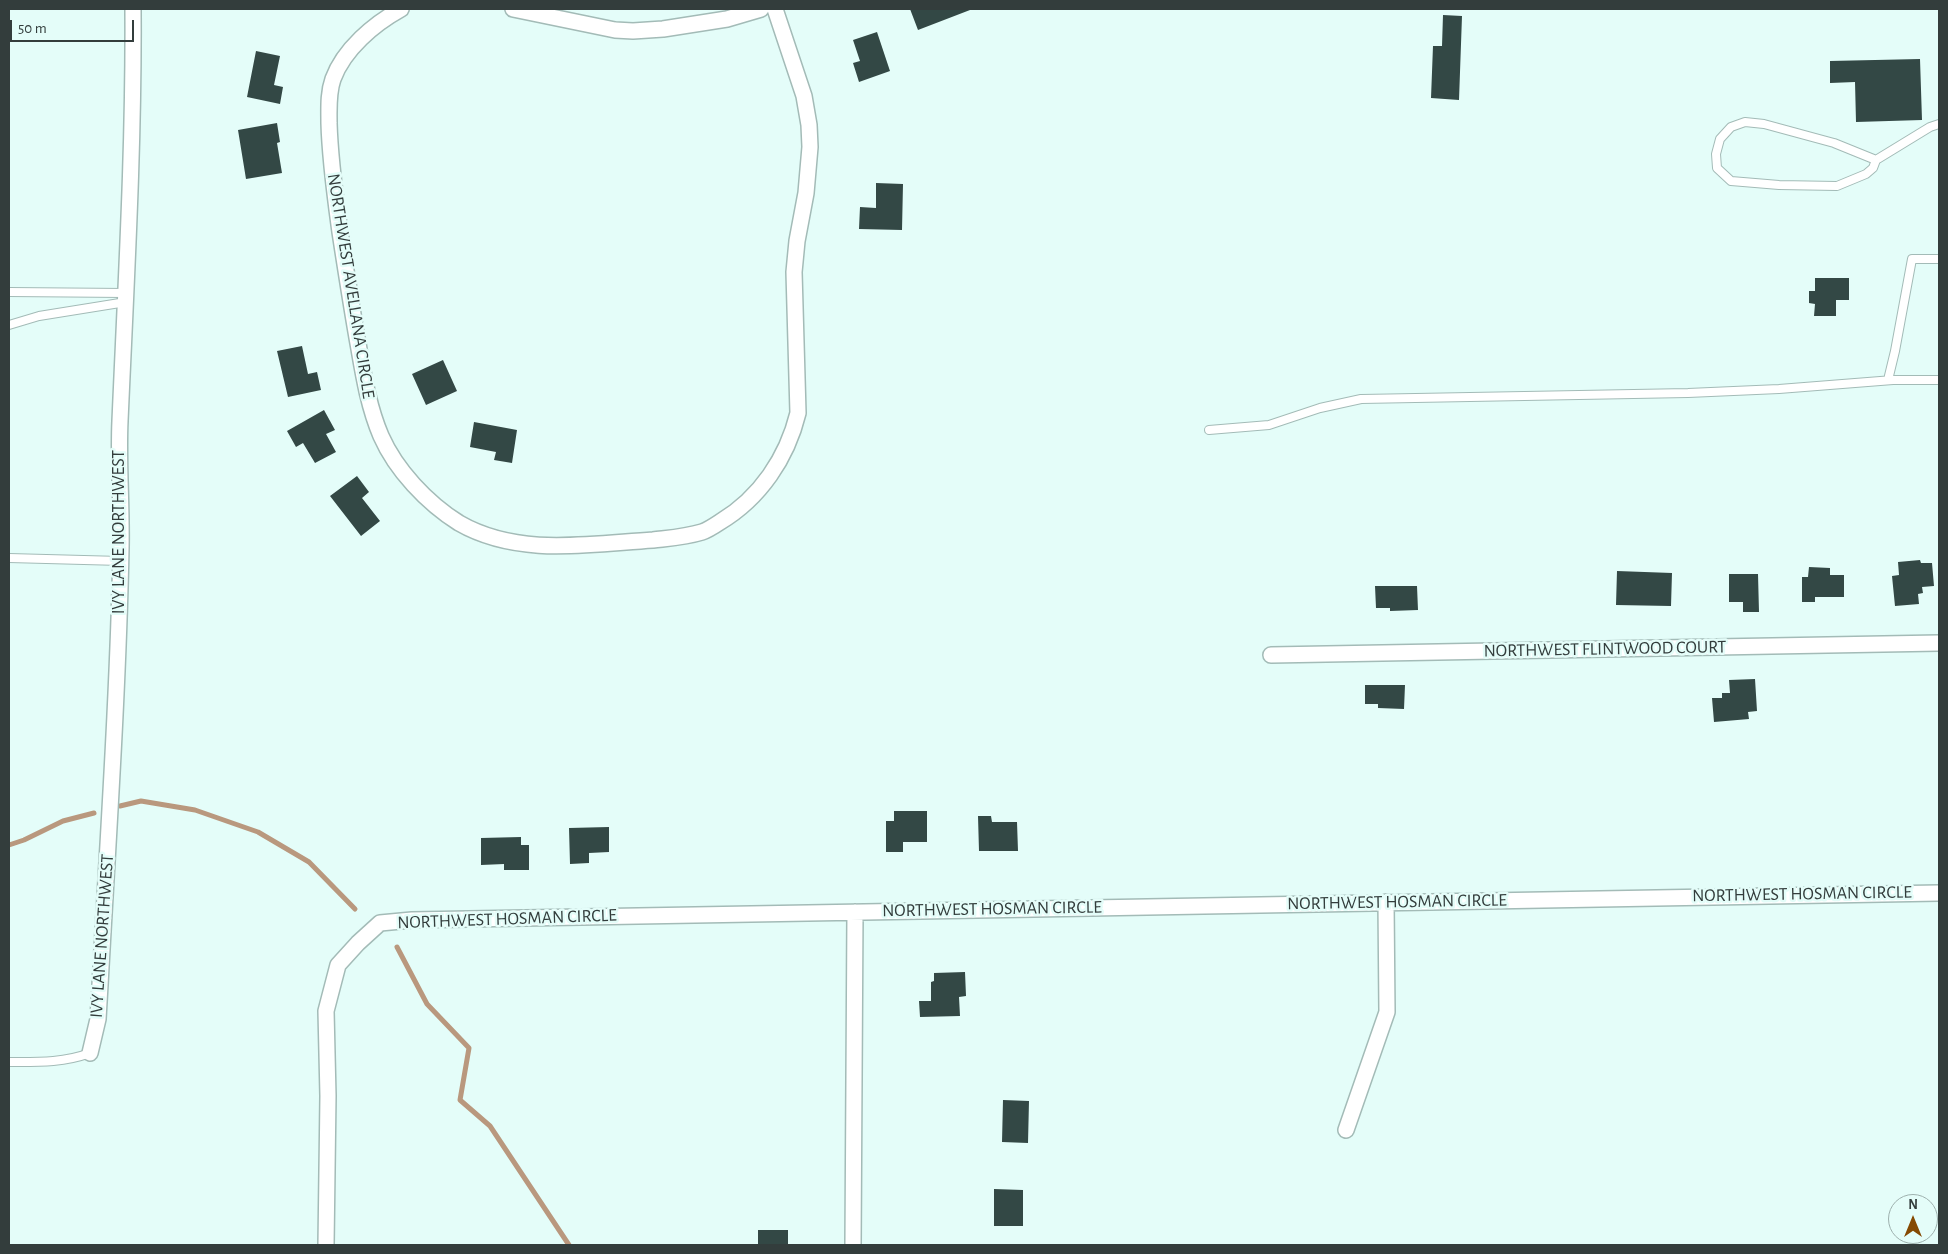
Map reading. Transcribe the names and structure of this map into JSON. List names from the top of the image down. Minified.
{"streets":{"street":["NORTHWEST AVELLANA CIRCLE","IVY LANE NORTHWEST","NORTHWEST FLINTWOOD COURT","NORTHWEST HOSMAN CIRCLE"]},"scale_bar":"50 m","north":"top"}
